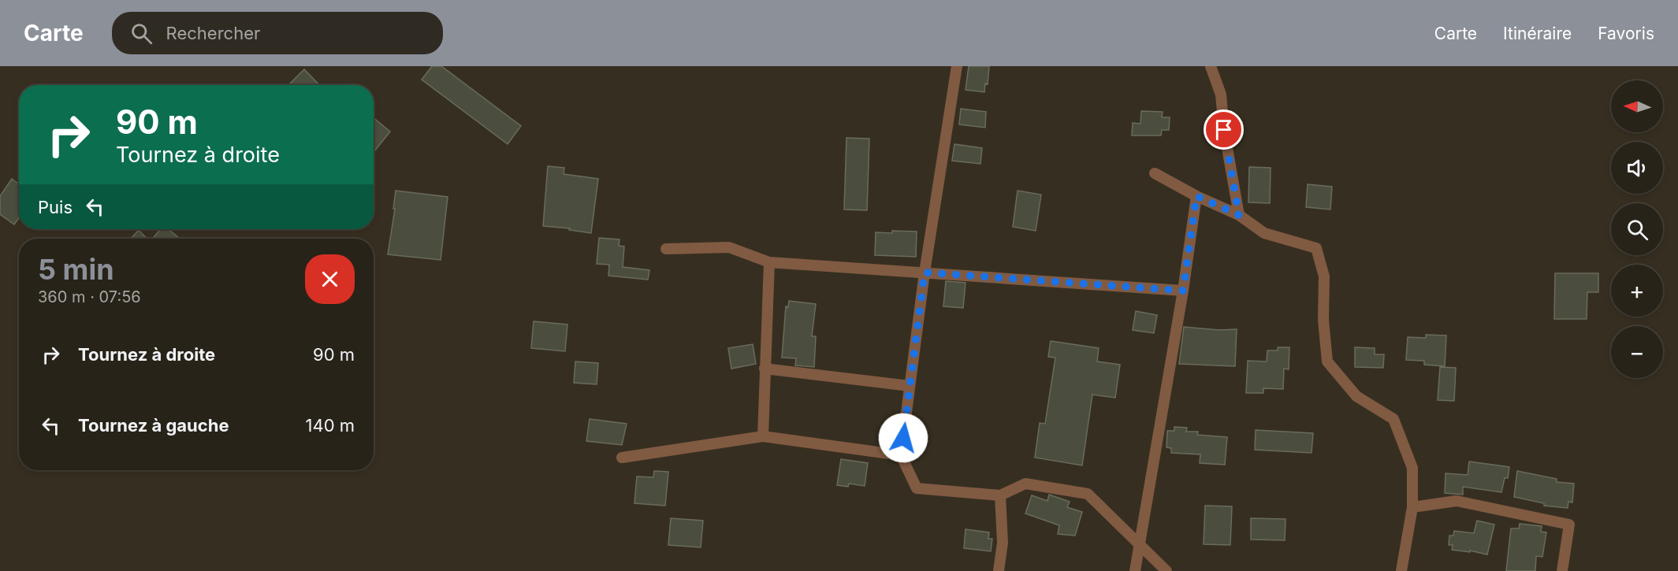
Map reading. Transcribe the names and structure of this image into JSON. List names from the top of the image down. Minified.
{"north":"left","page":{"header":"Carte","search":"Rechercher","nav":["Carte","Itinéraire","Favoris"],"map_buttons":["+","−"],"turn":["90 m","Tournez à droite"],"then":"Puis","heading":["5 min","360 m · 07:56"],"list":[{"name":"Tournez à droite","value":"90 m"},{"name":"Tournez à gauche","value":"140 m"}]}}
